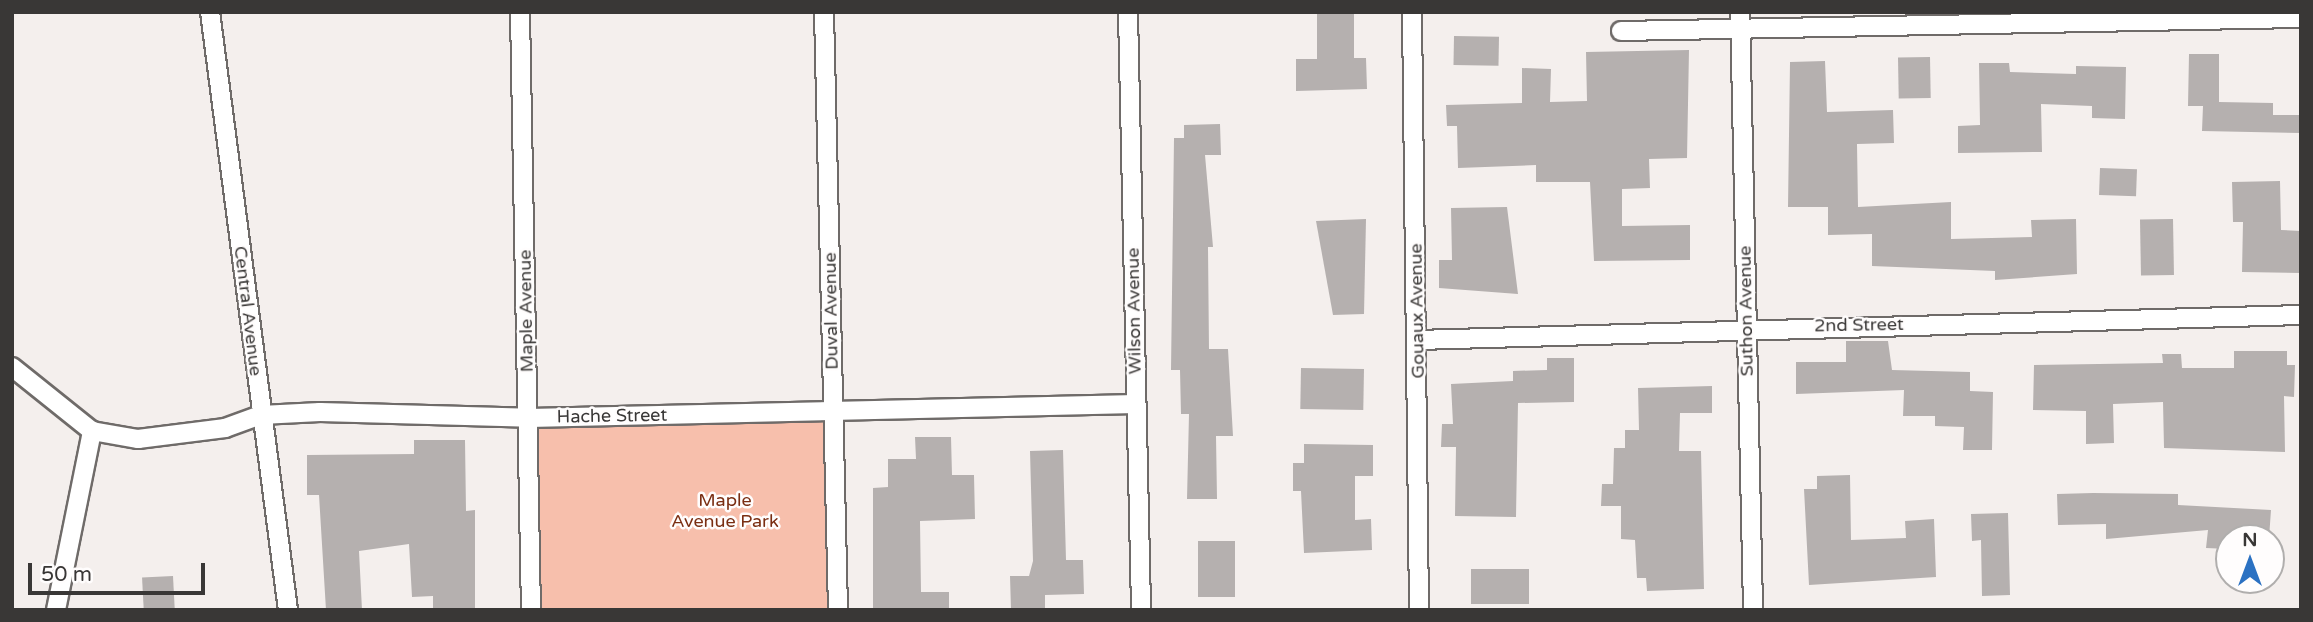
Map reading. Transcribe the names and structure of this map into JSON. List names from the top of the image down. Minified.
{"streets":{"street":["Central Avenue","Maple Avenue","Duval Avenue","Wilson Avenue","Gouaux Avenue","Suthon Avenue","2nd Street","Hache Street"]},"crossings":[["Central Avenue","Hache Street"],["Maple Avenue","Hache Street"],["Duval Avenue","Hache Street"],["Wilson Avenue","Hache Street"],["Gouaux Avenue","2nd Street"],["Suthon Avenue","2nd Street"]],"parks":["Maple Avenue Park"],"scale_bar":"50 m","north":"top"}
